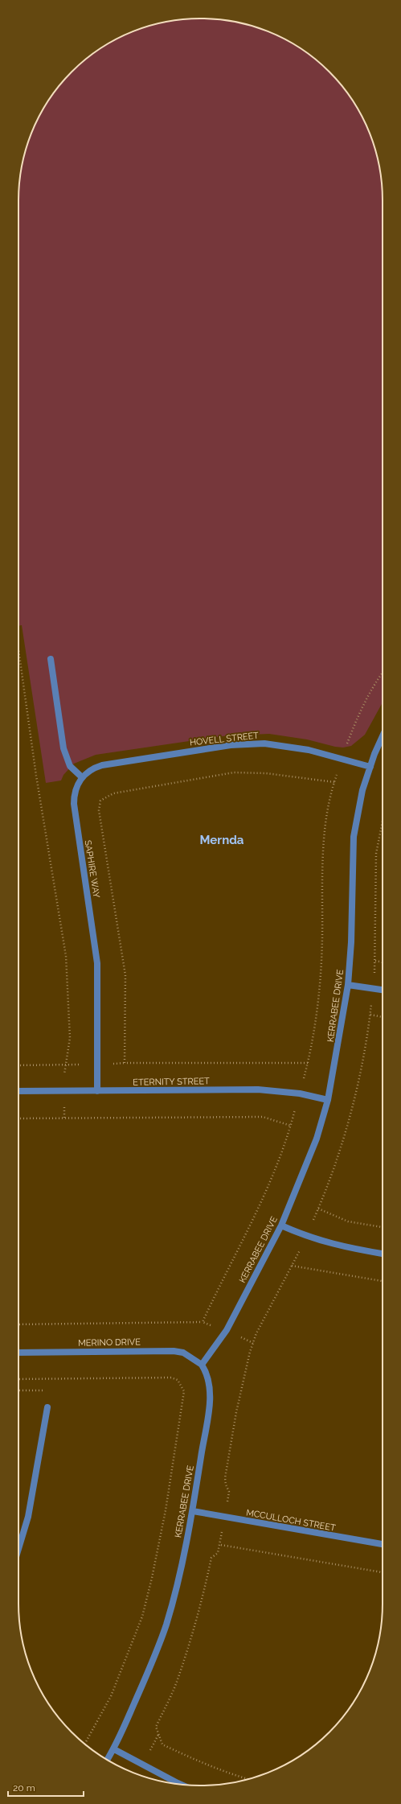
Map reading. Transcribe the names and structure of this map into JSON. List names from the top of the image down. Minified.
{"streets":{"street":["HOVELL STREET","SAPHIRE WAY","KERRABEE DRIVE","ETERNITY STREET","MERINO DRIVE","MCCULLOCH STREET"]},"crossings":[["HOVELL STREET","SAPHIRE WAY"],["HOVELL STREET","KERRABEE DRIVE"],["SAPHIRE WAY","ETERNITY STREET"],["KERRABEE DRIVE","ETERNITY STREET"],["KERRABEE DRIVE","MERINO DRIVE"],["KERRABEE DRIVE","MCCULLOCH STREET"]],"districts":["Mernda"],"scale_bar":"20 m"}
